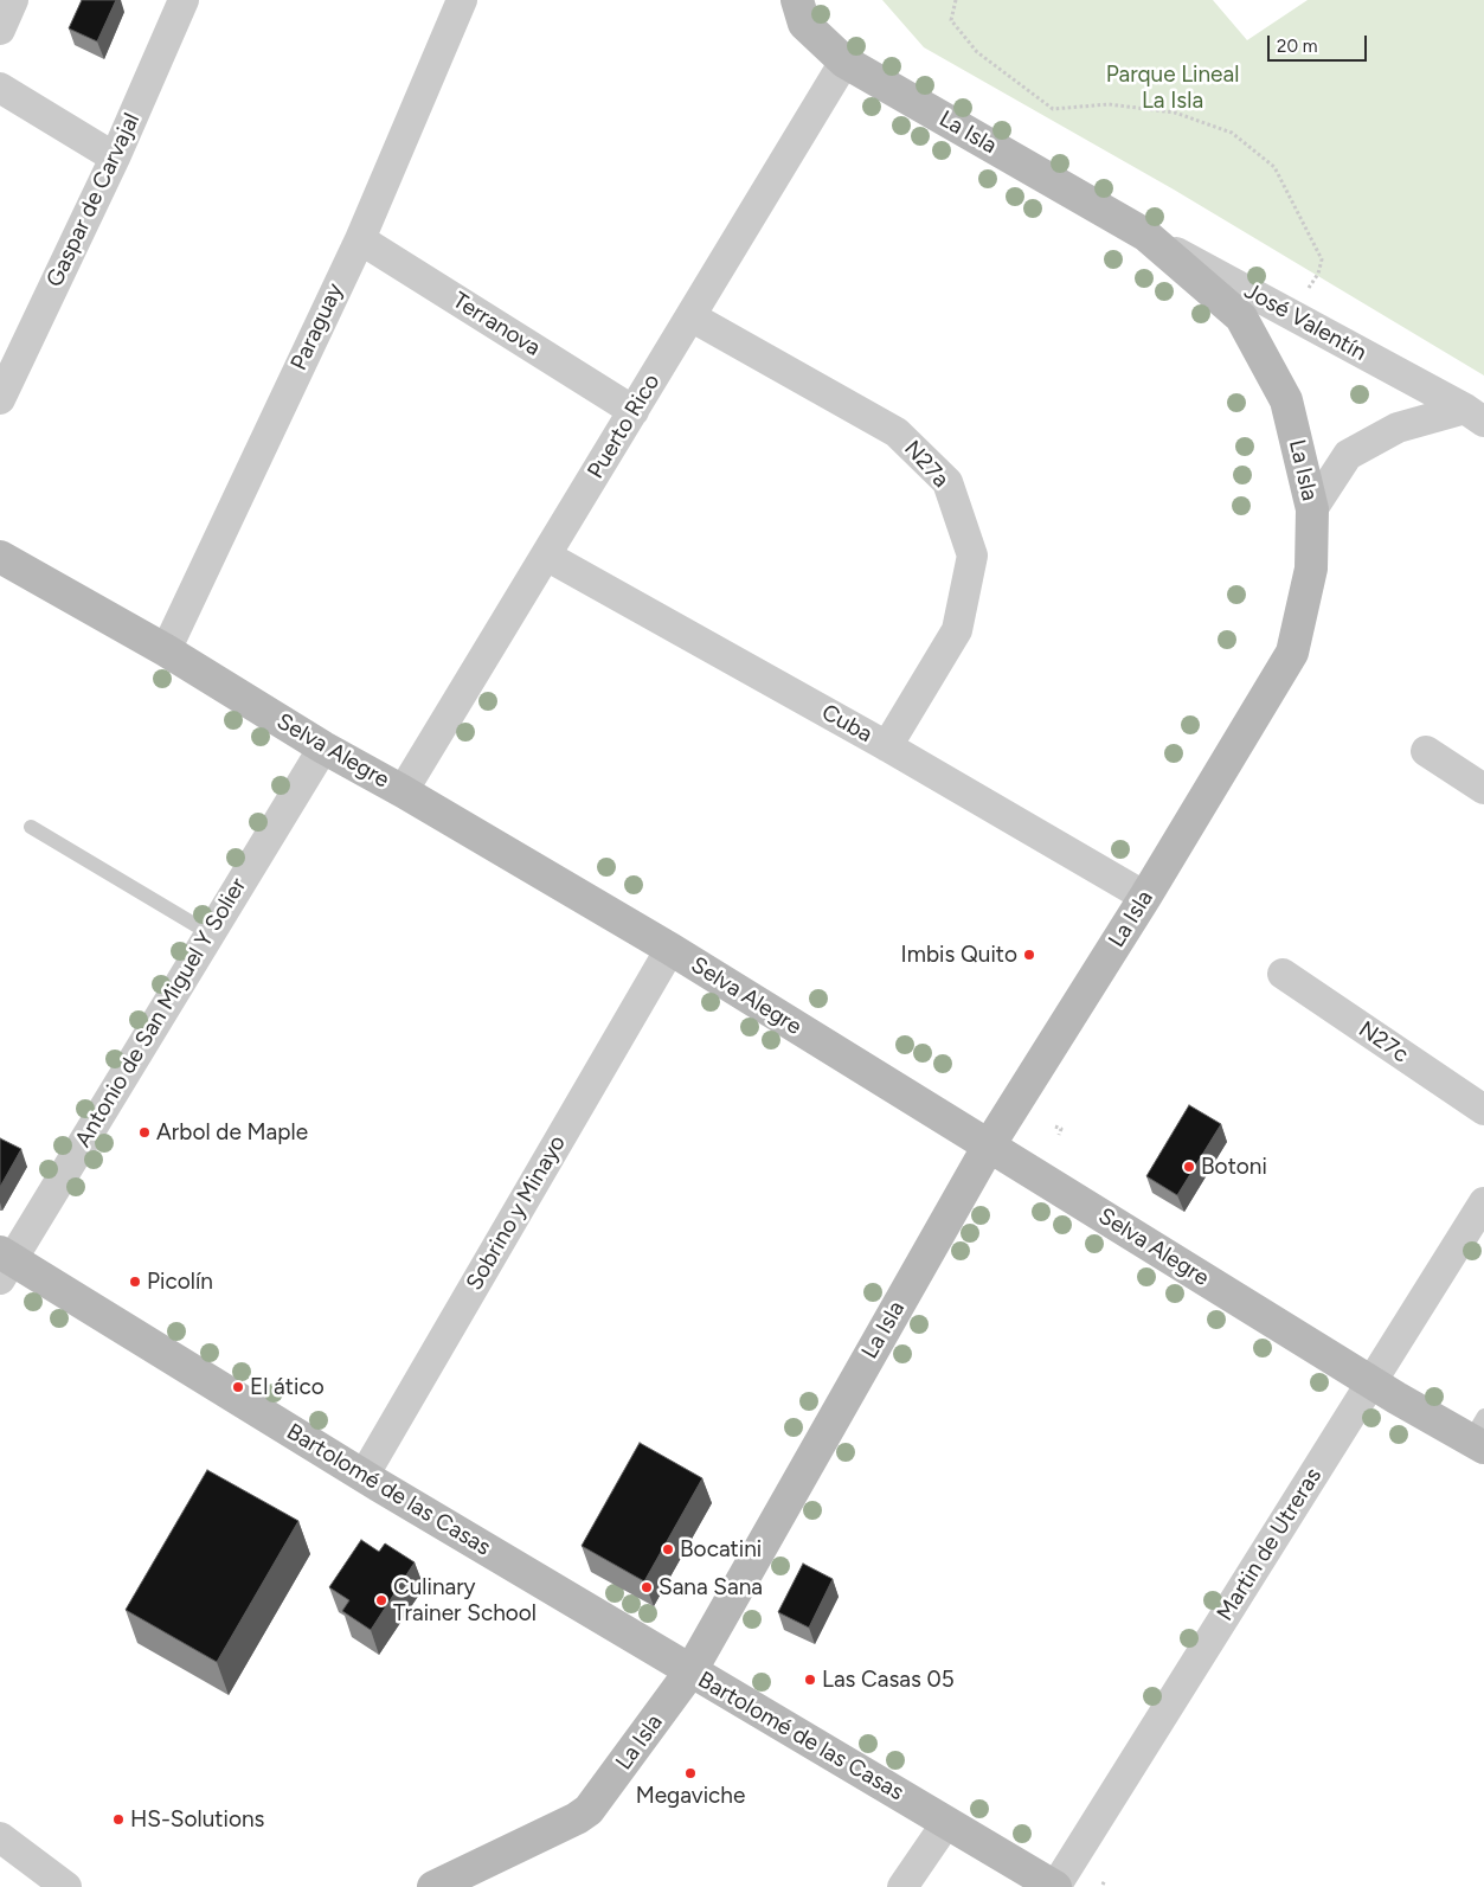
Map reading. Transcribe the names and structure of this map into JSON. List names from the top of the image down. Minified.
{"streets":{"street":["La Isla","Gaspar de Carvajal","José Valentín","Terranova","Paraguay","Puerto Rico","N27a","Cuba","Selva Alegre","Antonio de San Miguel Y Solier","N27c","Sobrino y Minayo","Bartolomé de las Casas","Martin de Utreras"]},"crossings":[["La Isla","José Valentín"],["La Isla","Puerto Rico"],["La Isla","Cuba"],["La Isla","Selva Alegre"],["La Isla","Bartolomé de las Casas"],["Terranova","Paraguay"],["Terranova","Puerto Rico"],["Paraguay","Selva Alegre"],["Puerto Rico","N27a"],["Puerto Rico","Cuba"],["Puerto Rico","Selva Alegre"],["N27a","Cuba"],["Selva Alegre","Antonio de San Miguel Y Solier"],["Selva Alegre","Sobrino y Minayo"],["Selva Alegre","Martin de Utreras"],["Antonio de San Miguel Y Solier","Bartolomé de las Casas"],["Sobrino y Minayo","Bartolomé de las Casas"],["Bartolomé de las Casas","Martin de Utreras"]],"parks":["Parque Lineal La Isla"],"places":["Imbis Quito","Arbol de Maple","Botoni","Picolín","El ático","Bocatini","Sana Sana","Culinary Trainer School","Las Casas 05","Megaviche","HS-Solutions"],"scale_bar":"20 m"}
